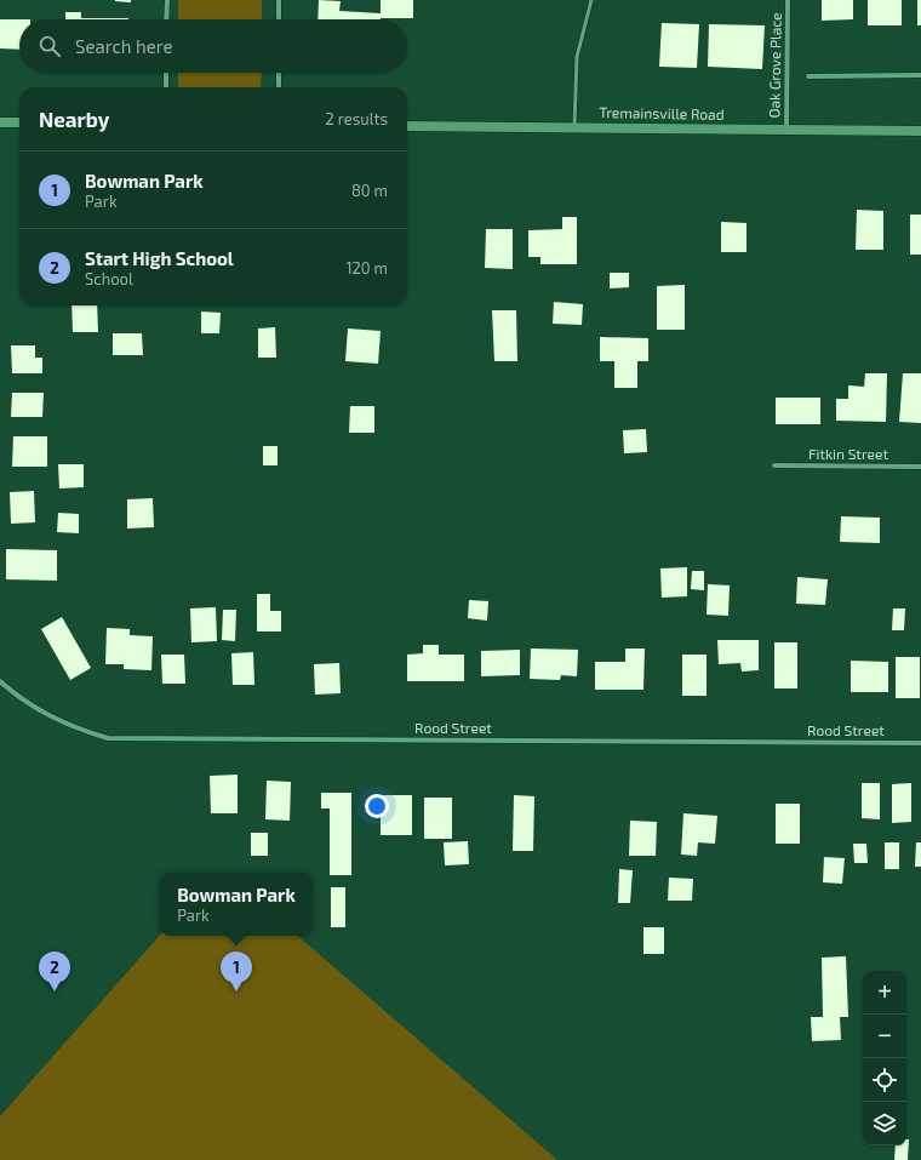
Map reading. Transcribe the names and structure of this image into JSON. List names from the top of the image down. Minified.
{"streets":{"street":["Oak Grove Place","Tremainsville Road","Fitkin Street","Rood Street"]},"crossings":[["Oak Grove Place","Tremainsville Road"]],"page":{"search":"Search here","heading":["Nearby","2 results"],"list":[{"mark":"1","name":"Bowman Park","note":"Park","value":"80 m"},{"mark":"2","name":"Start High School","note":"School","value":"120 m"}],"popup":["Bowman Park","Park"],"pins":["1","2"],"map_buttons":["+","−"]}}
